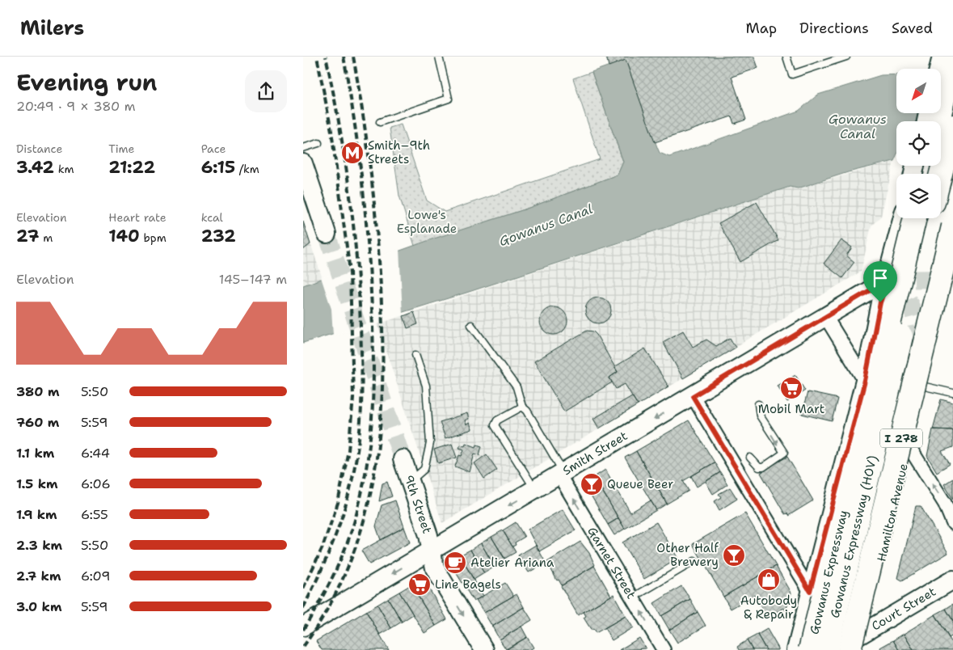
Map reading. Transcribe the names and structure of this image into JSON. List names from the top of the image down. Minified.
{"streets":{"highway":["I 278","Gowanus Expressway (HOV)","Gowanus Expressway"],"main road":["Smith Street","9th Street","Hamilton Avenue","Court Street"],"street":["Garnet Street"]},"crossings":[["Smith Street","9th Street"],["Smith Street","Garnet Street"],["Hamilton Avenue","Court Street"]],"one_way":["Smith Street","9th Street","Garnet Street"],"water":["Gowanus Canal"],"parks":["Lowe's Esplanade"],"places":{"metro station":["Smith–9th Streets"],"supermarket":["Mobil Mart","Line Bagels"],"bar":["Queue Beer","Other Half Brewery"],"cafe":["Atelier Ariana"],"shop":["Autobody & Repair"]},"north":"bottom left","page":{"header":"Milers","nav":["Map","Directions","Saved"],"heading":["Evening run","20:49 · 9 × 380 m"],"stats":[["Distance","3.42 km"],["Time","21:22"],["Pace","6:15 /km"],["Elevation","27 m"],["Heart rate","140 bpm"],["kcal","232"]],"chart":["Elevation","145–147 m"],"list":[{"name":"380 m","note":"5:50"},{"name":"760 m","note":"5:59"},{"name":"1.1 km","note":"6:44"},{"name":"1.5 km","note":"6:06"},{"name":"1.9 km","note":"6:55"},{"name":"2.3 km","note":"5:50"},{"name":"2.7 km","note":"6:09"},{"name":"3.0 km","note":"5:59"}]}}
